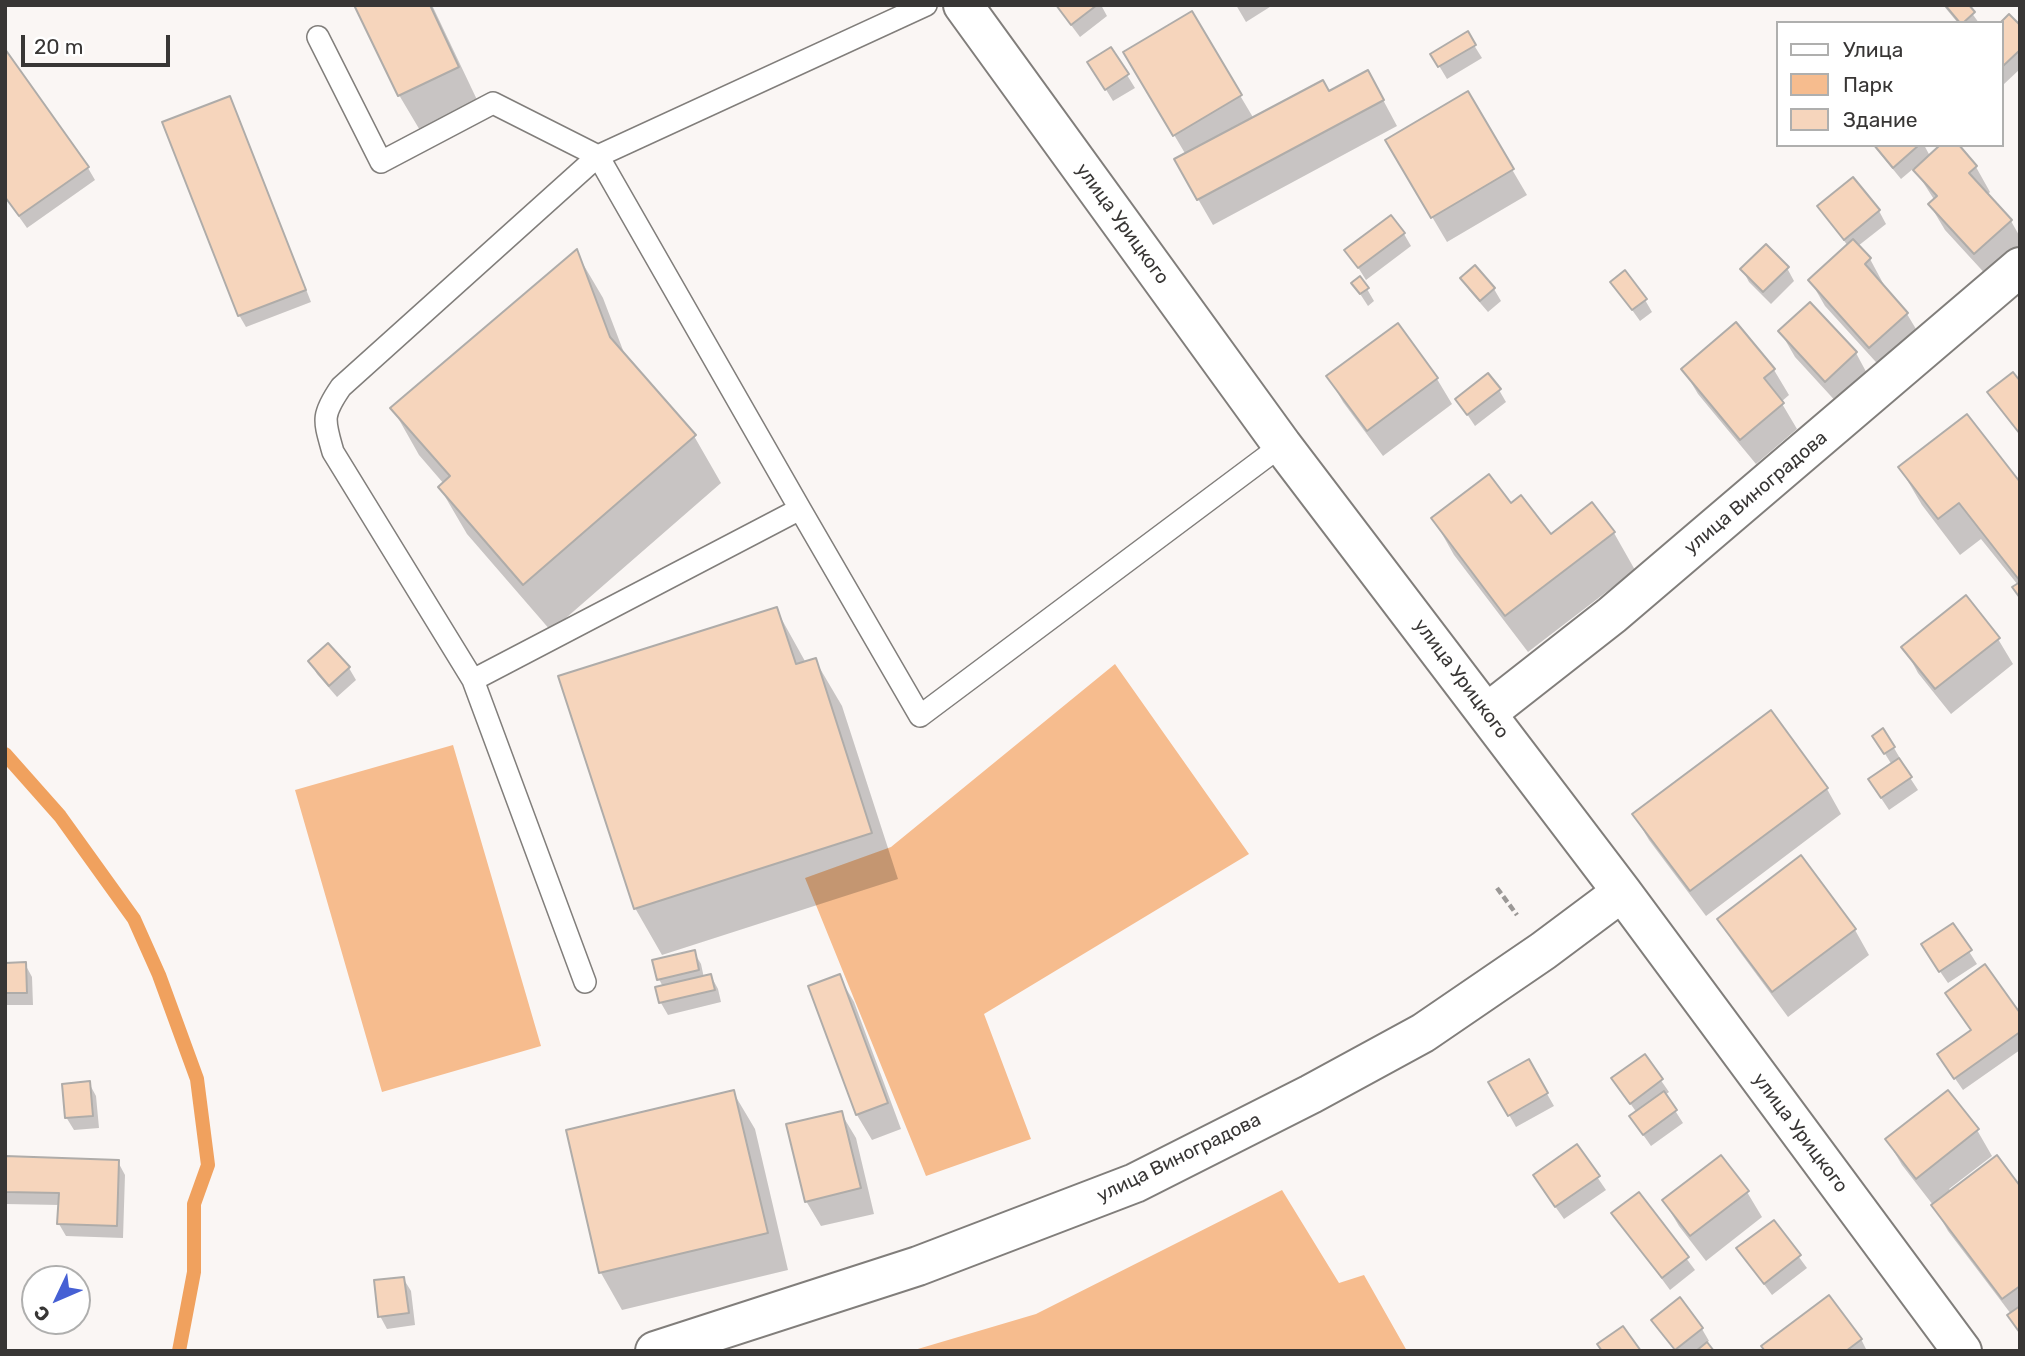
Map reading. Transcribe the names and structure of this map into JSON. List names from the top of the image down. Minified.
{"streets":{"street":["улица Урицкого","улица Виноградова"]},"crossings":[["улица Урицкого","улица Виноградова"]],"legend":["Улица","Парк","Здание"],"scale_bar":"20 m","north":"bottom left"}
